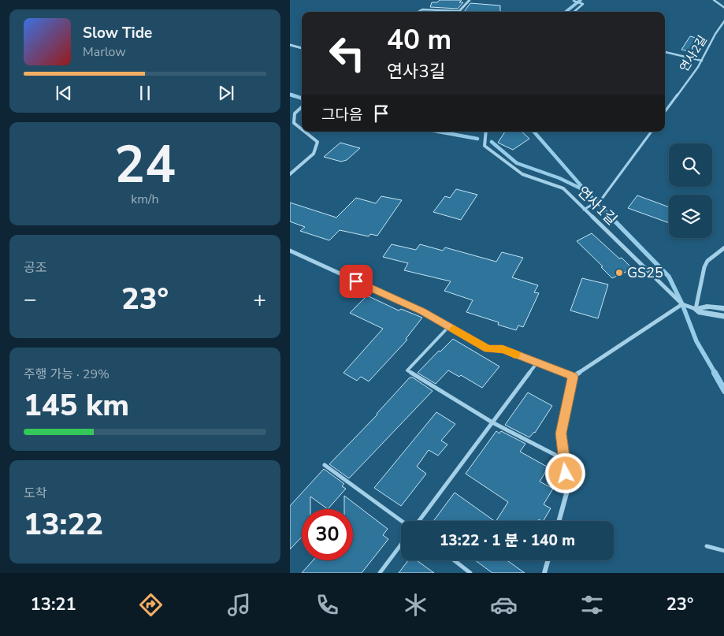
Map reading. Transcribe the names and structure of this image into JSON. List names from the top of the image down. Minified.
{"streets":{"street":["연사1길"],"lane":["연사2길"]},"places":["GS25"],"page":{"turn":["40 m","연사3길"],"song":["Slow Tide","Marlow"],"then":"그다음","tile":[["24","km/h"],"공조",["주행 가능 · 29%","145 km"],["도착","13:22"]],"heat":["−","23°","+"],"limit":"30","trip":"13:22 · 1 분 · 140 m","tabs":["13:21","23°"]}}
